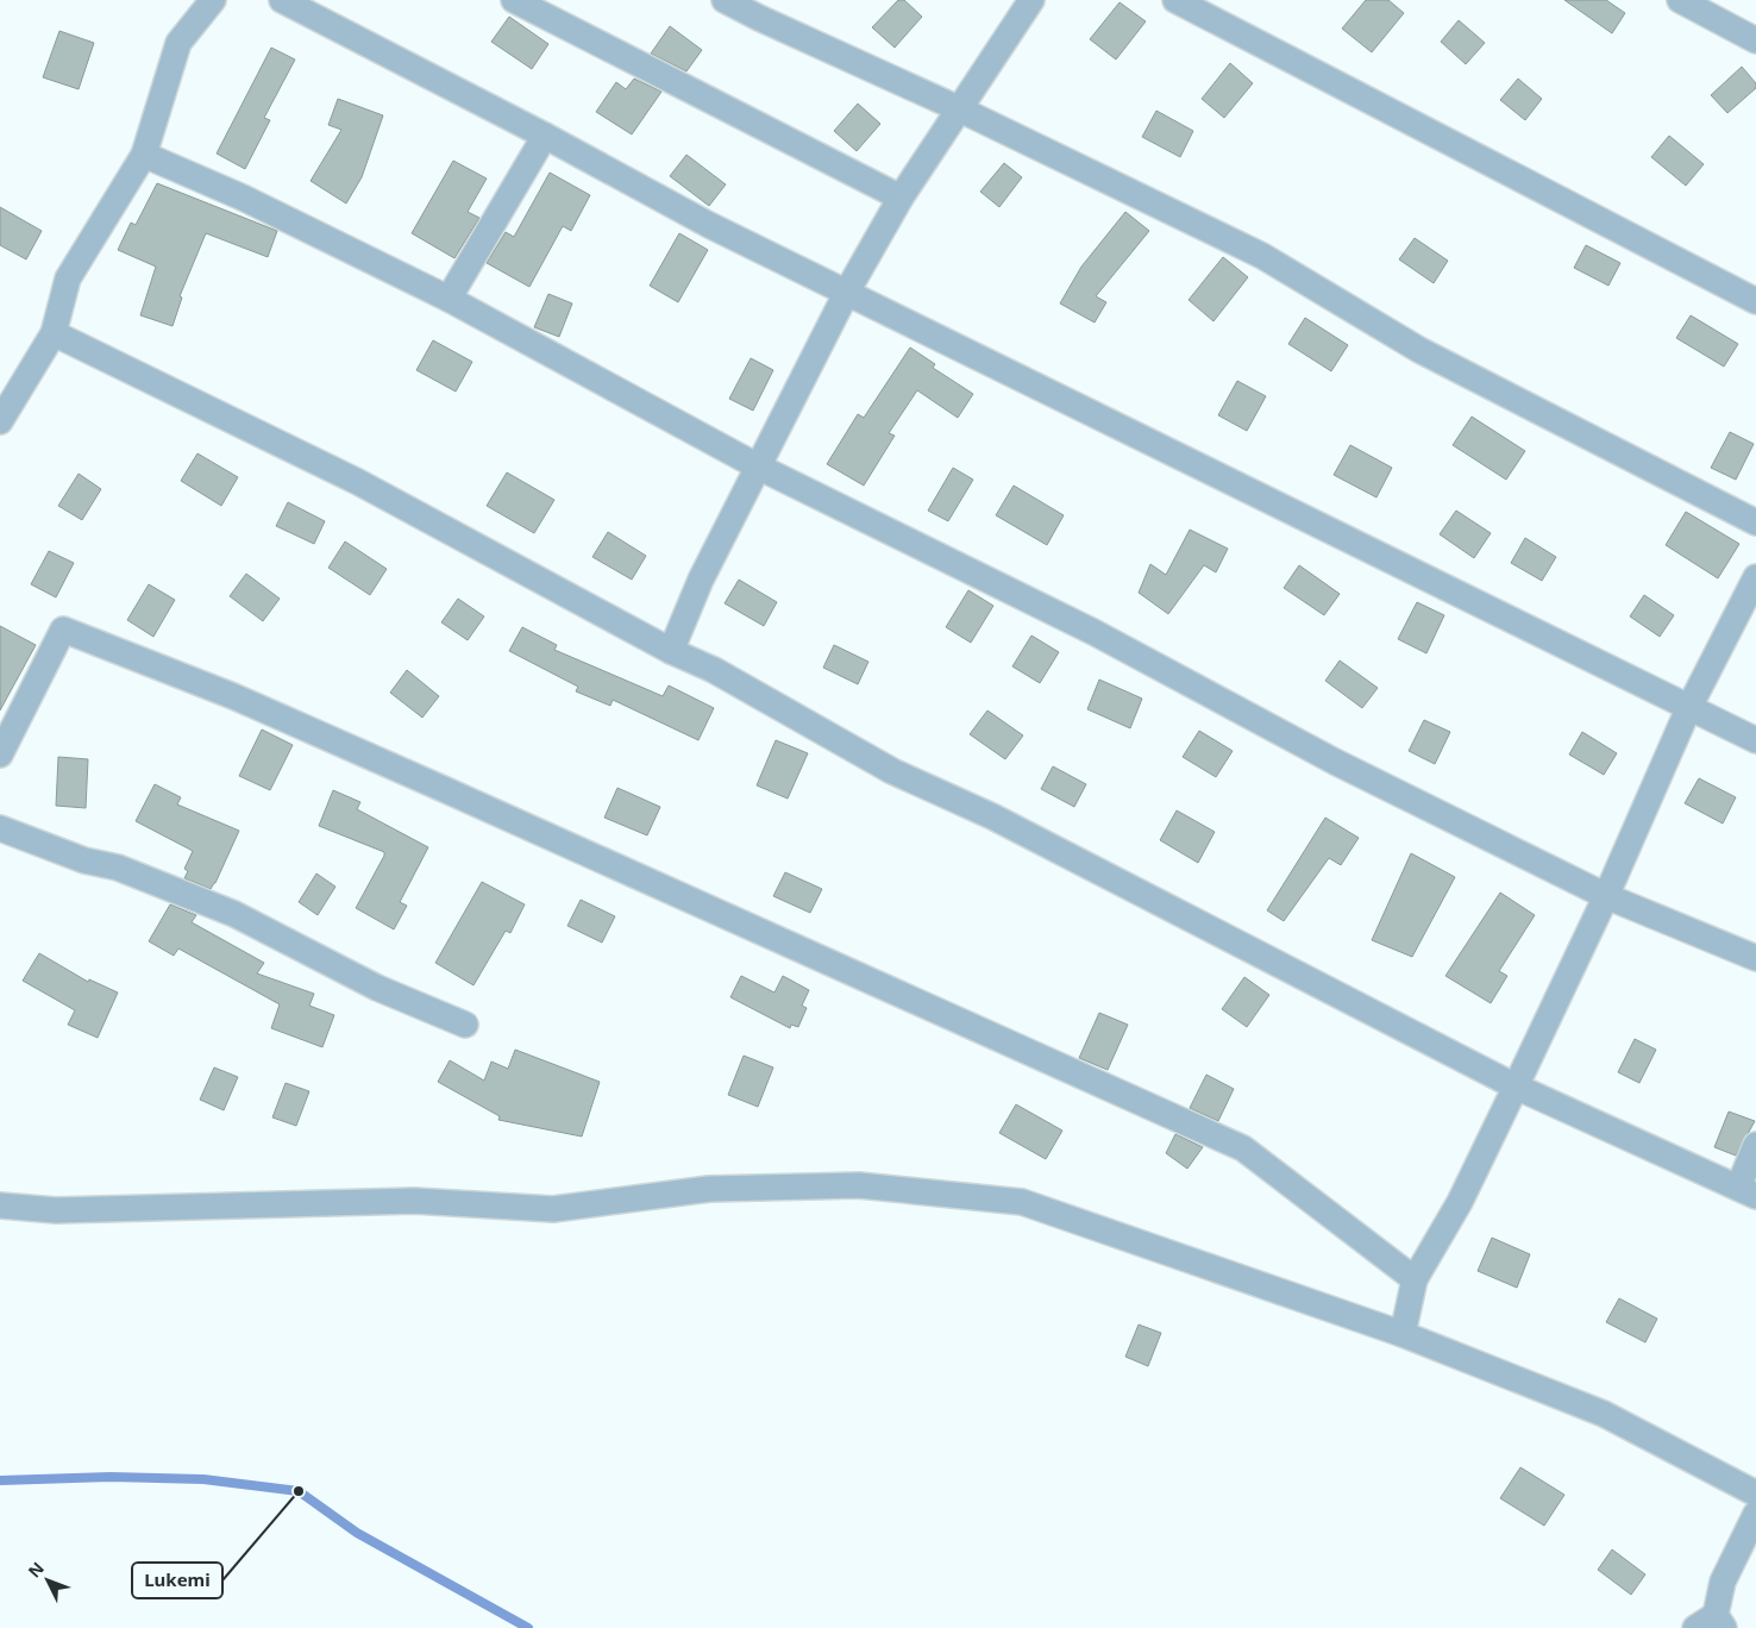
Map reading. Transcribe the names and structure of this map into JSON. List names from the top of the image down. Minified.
{"places":["Lukemi"],"north":"top left"}
